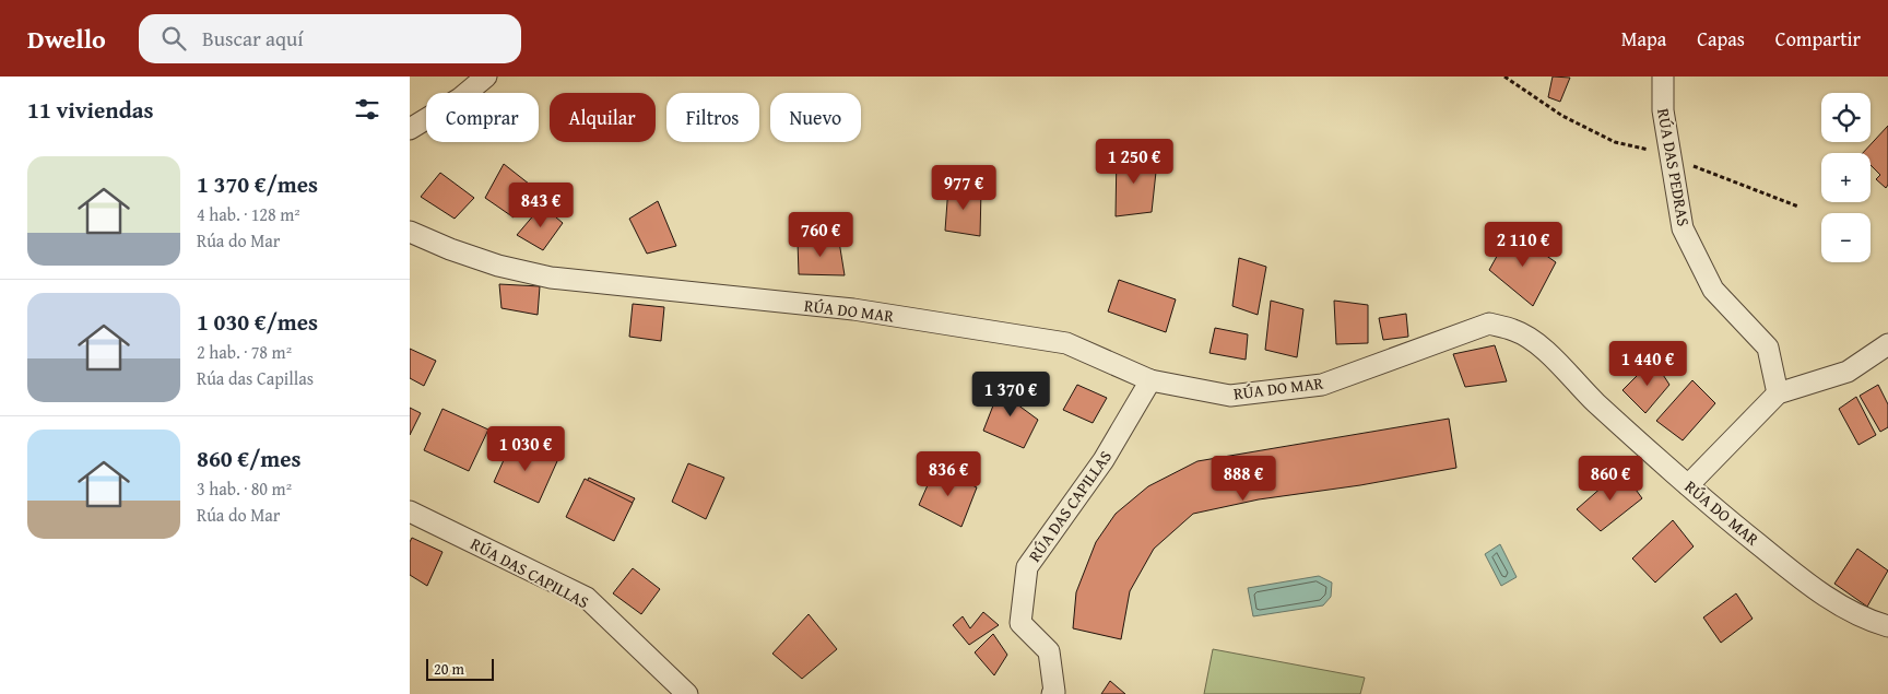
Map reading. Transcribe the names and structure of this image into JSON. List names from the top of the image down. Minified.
{"streets":{"street":["RÚA DAS PEDRAS","RÚA DO MAR","RÚA DAS CAPILLAS"]},"crossings":[["RÚA DO MAR","RÚA DAS CAPILLAS"]],"scale_bar":"20 m","page":{"header":"Dwello","search":"Buscar aquí","nav":["Mapa","Capas","Compartir"],"heading":"11 viviendas","map_buttons":["+","−"],"chip":["Comprar","Alquilar","Filtros","Nuevo"],"price":["1 250 €","977 €","843 €","760 €","2 110 €","1 440 €","1 370 €","1 030 €","836 €","888 €","860 €"],"list":[{"name":"1 370 €/mes","note":"4 hab. · 128 m² · Rúa do Mar"},{"name":"1 030 €/mes","note":"2 hab. · 78 m² · Rúa das Capillas"},{"name":"860 €/mes","note":"3 hab. · 80 m² · Rúa do Mar"}],"scale":"20 m"}}
